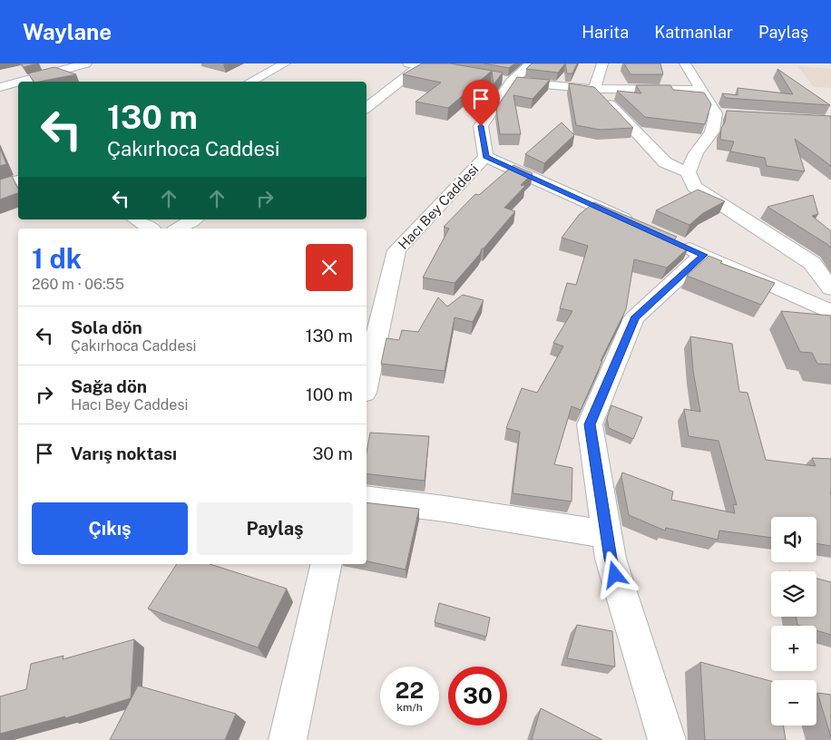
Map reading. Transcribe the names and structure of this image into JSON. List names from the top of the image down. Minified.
{"streets":{"street":["Hacı Bey Caddesi"]},"page":{"header":"Waylane","nav":["Harita","Katmanlar","Paylaş"],"turn":["130 m","Çakırhoca Caddesi"],"heading":["1 dk","260 m · 06:55"],"list":[{"name":"Sola dön","note":"Çakırhoca Caddesi","value":"130 m"},{"name":"Sağa dön","note":"Hacı Bey Caddesi","value":"100 m"},{"name":"Varış noktası","value":"30 m"}],"buttons":["Çıkış","Paylaş"],"map_buttons":["+","−"],"speed":"22 km/h","limit":"30"}}
